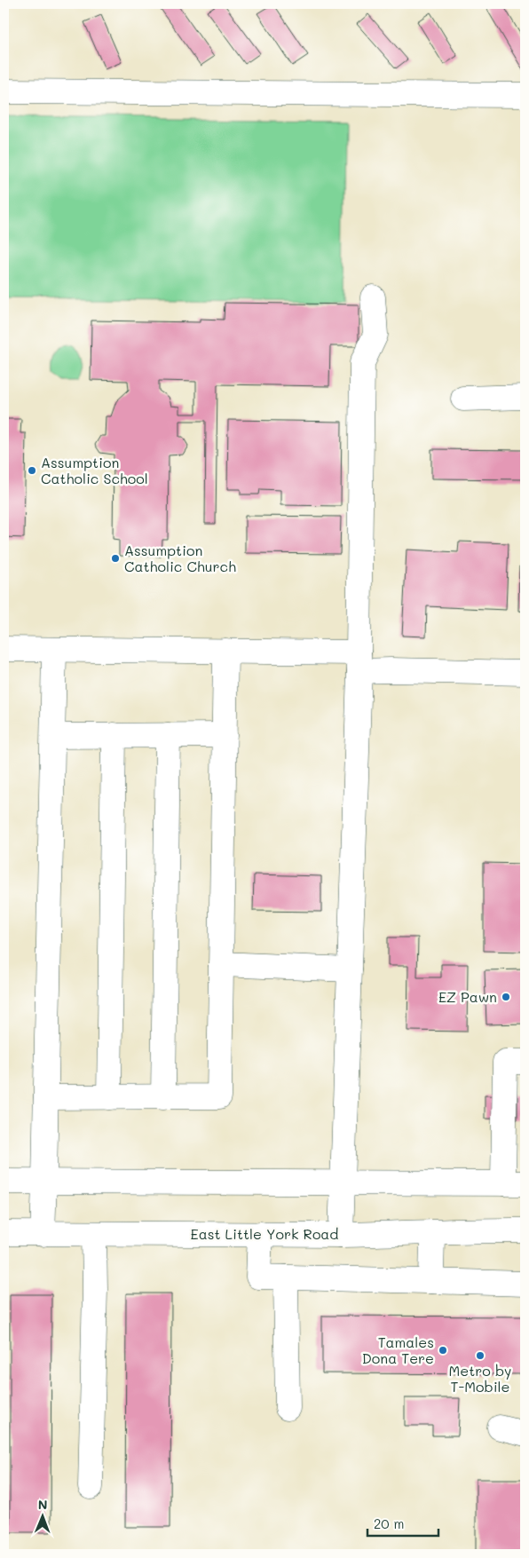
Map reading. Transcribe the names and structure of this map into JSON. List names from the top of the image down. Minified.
{"streets":{"main road":["East Little York Road"]},"places":["Assumption Catholic School","Assumption Catholic Church","EZ Pawn","Tamales Dona Tere","Metro by T-Mobile"],"scale_bar":"20 m","north":"top"}
